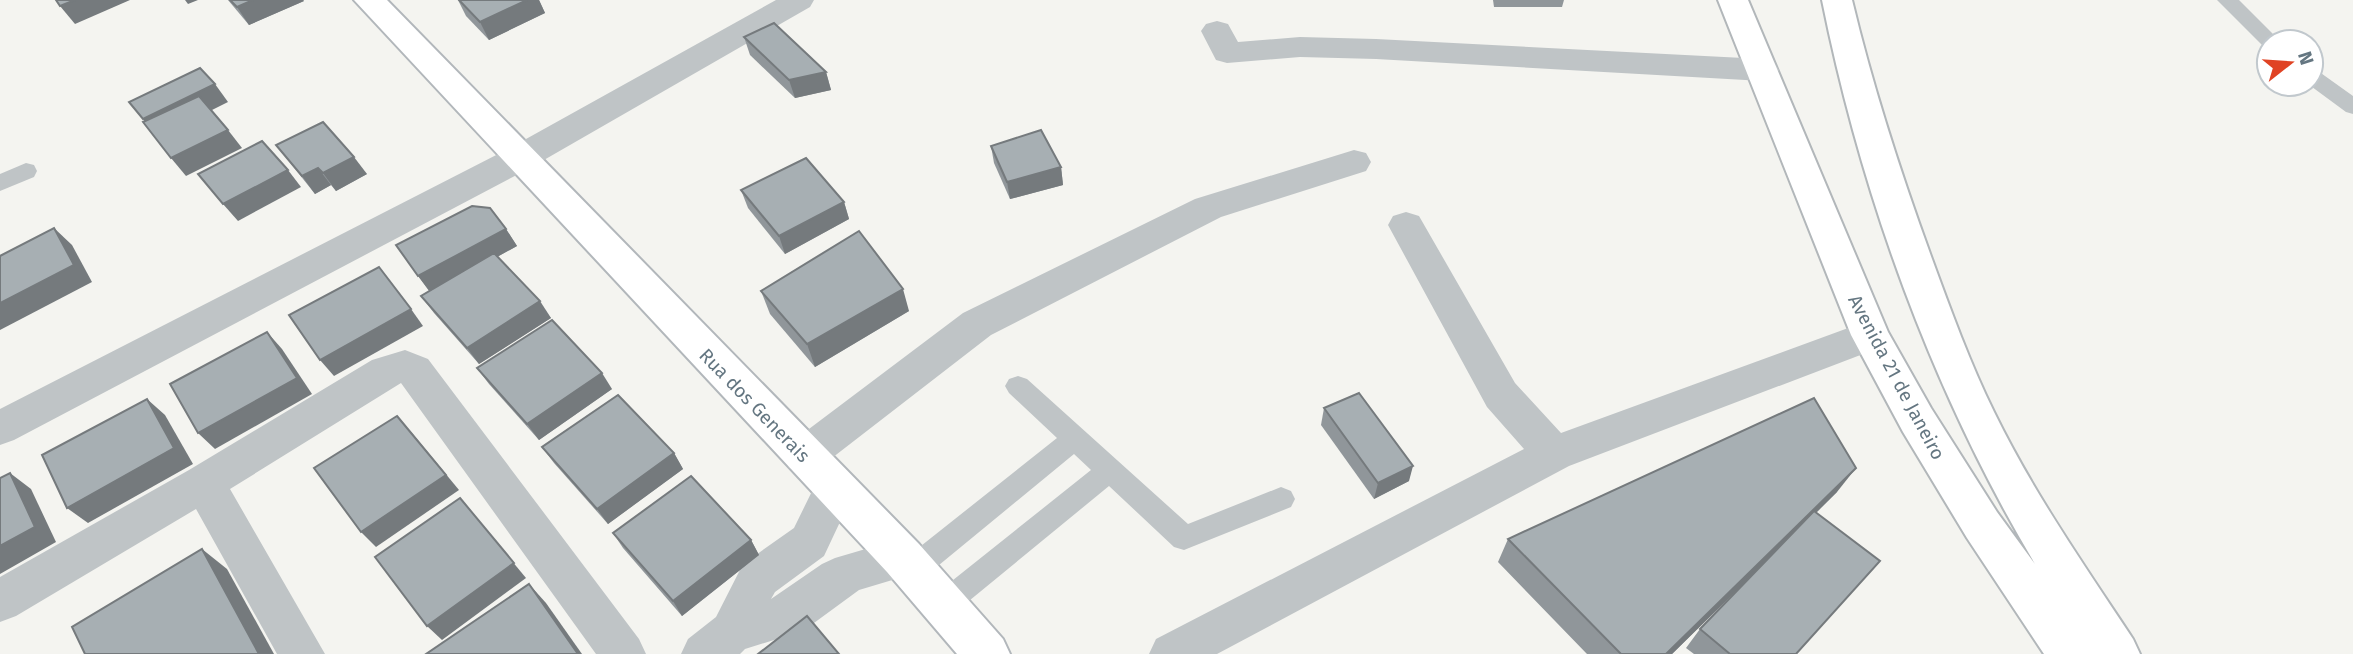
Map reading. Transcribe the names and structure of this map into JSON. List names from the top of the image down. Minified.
{"streets":{"main road":["Avenida 21 de Janeiro","Rua dos Generais"]},"north":"right"}
